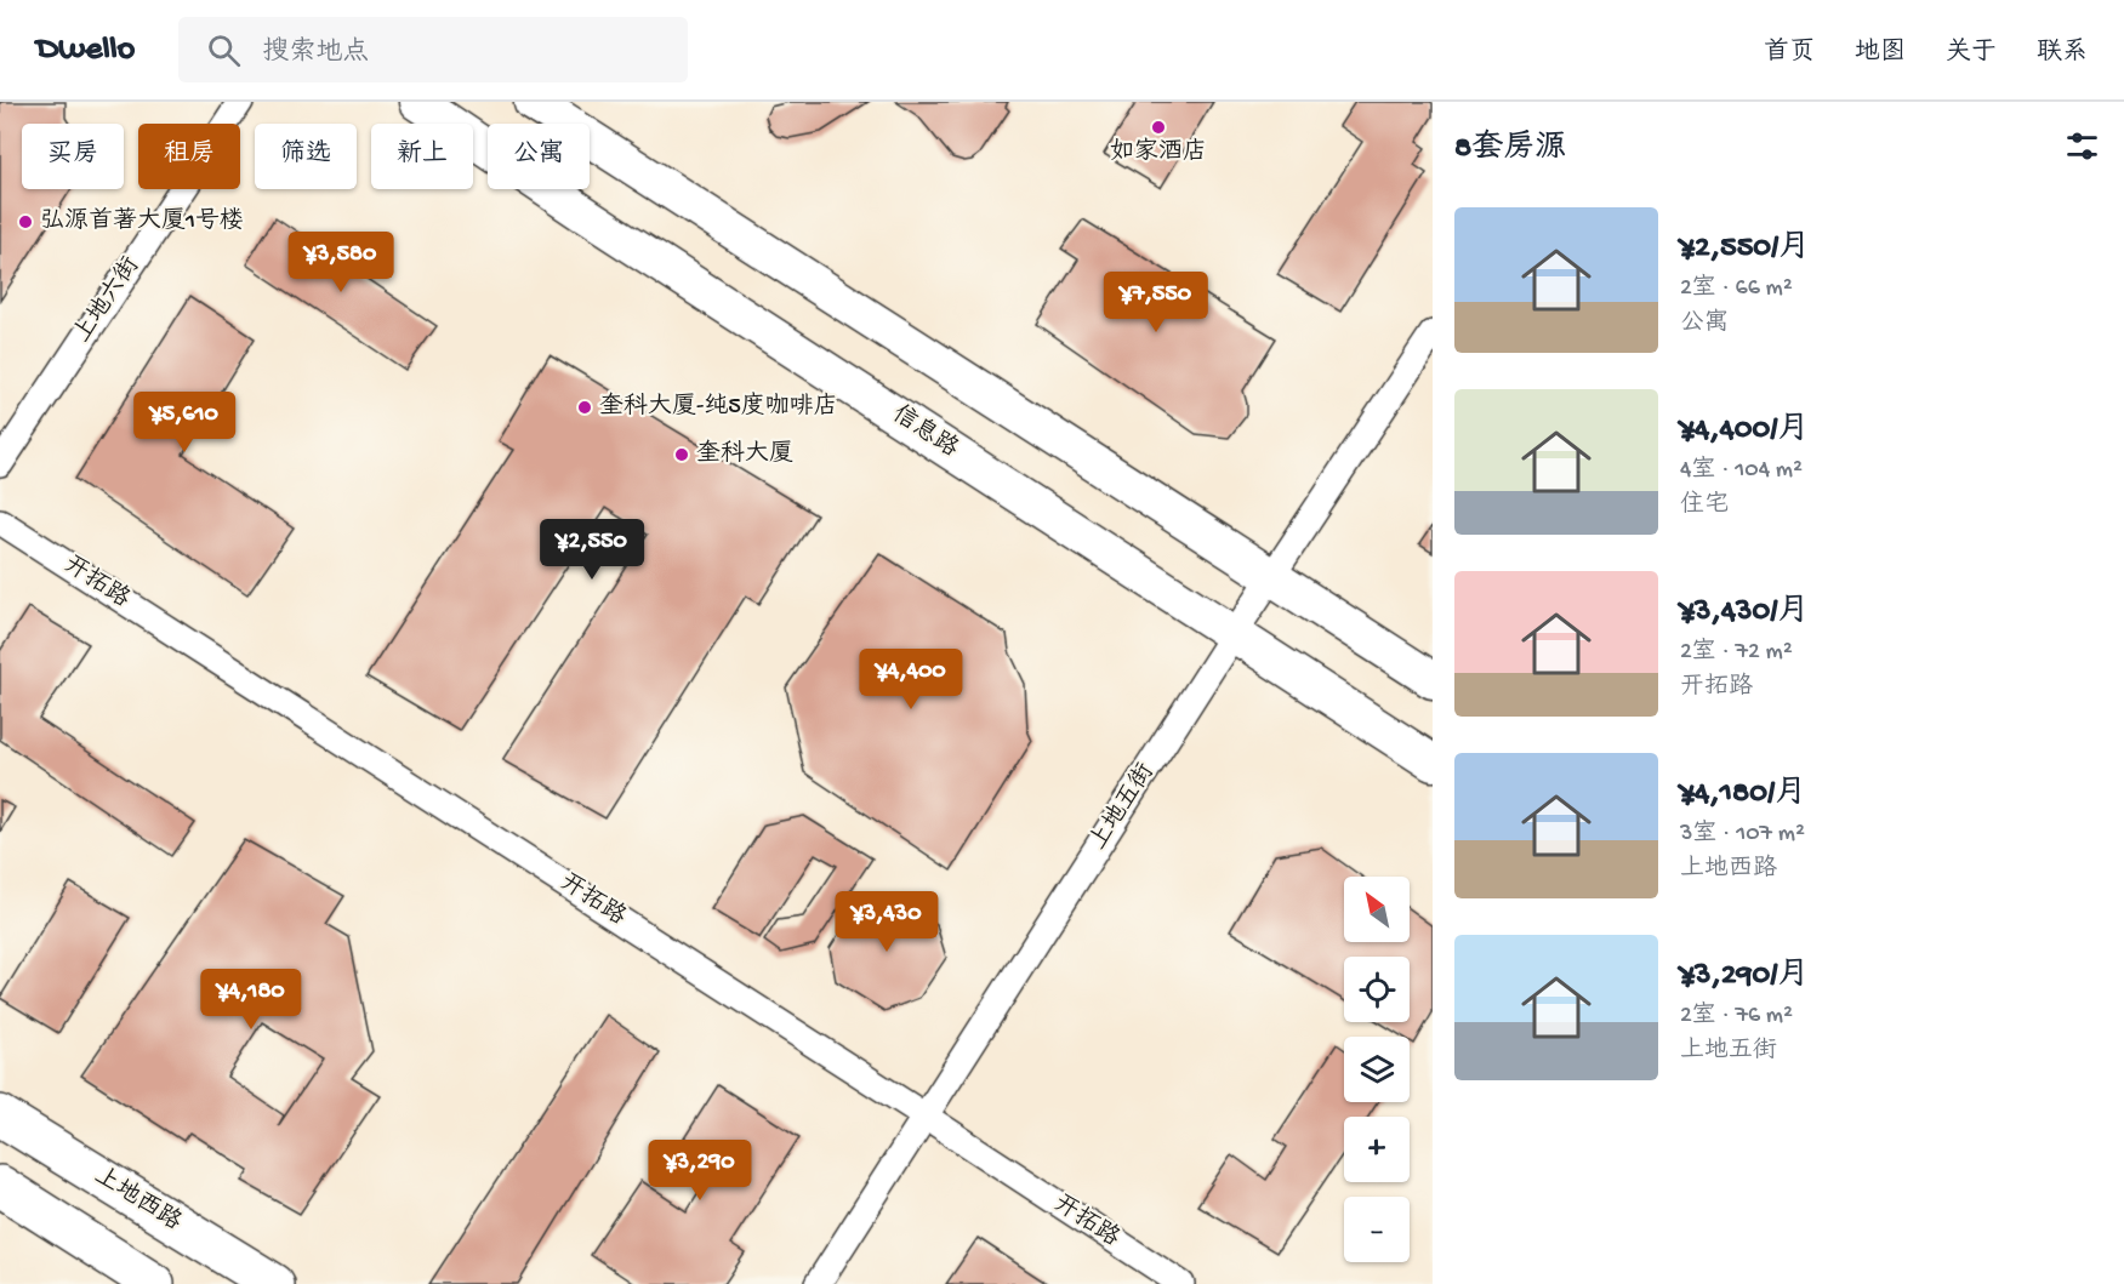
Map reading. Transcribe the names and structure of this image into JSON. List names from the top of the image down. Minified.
{"streets":{"main road":["信息路","上地西路"],"street":["上地六街","开拓路","上地五街"]},"crossings":[["信息路","上地五街"],["开拓路","上地五街"]],"places":["如家酒店","弘源首著大厦1号楼","奎科大厦-纯5度咖啡店","奎科大厦"],"north":"top left","page":{"header":"Dwello","search":"搜索地点","nav":["首页","地图","关于","联系"],"heading":"8套房源","chip":["买房","租房","筛选","新上","公寓"],"list":[{"name":"¥2,550/月","note":"2室 · 66 m² · 公寓"},{"name":"¥4,400/月","note":"4室 · 104 m² · 住宅"},{"name":"¥3,430/月","note":"2室 · 72 m² · 开拓路"},{"name":"¥4,180/月","note":"3室 · 107 m² · 上地西路"},{"name":"¥3,290/月","note":"2室 · 76 m² · 上地五街"}],"price":["¥3,580","¥7,550","¥5,610","¥2,550","¥4,400","¥3,430","¥4,180","¥3,290"],"map_buttons":["+","−"]}}
